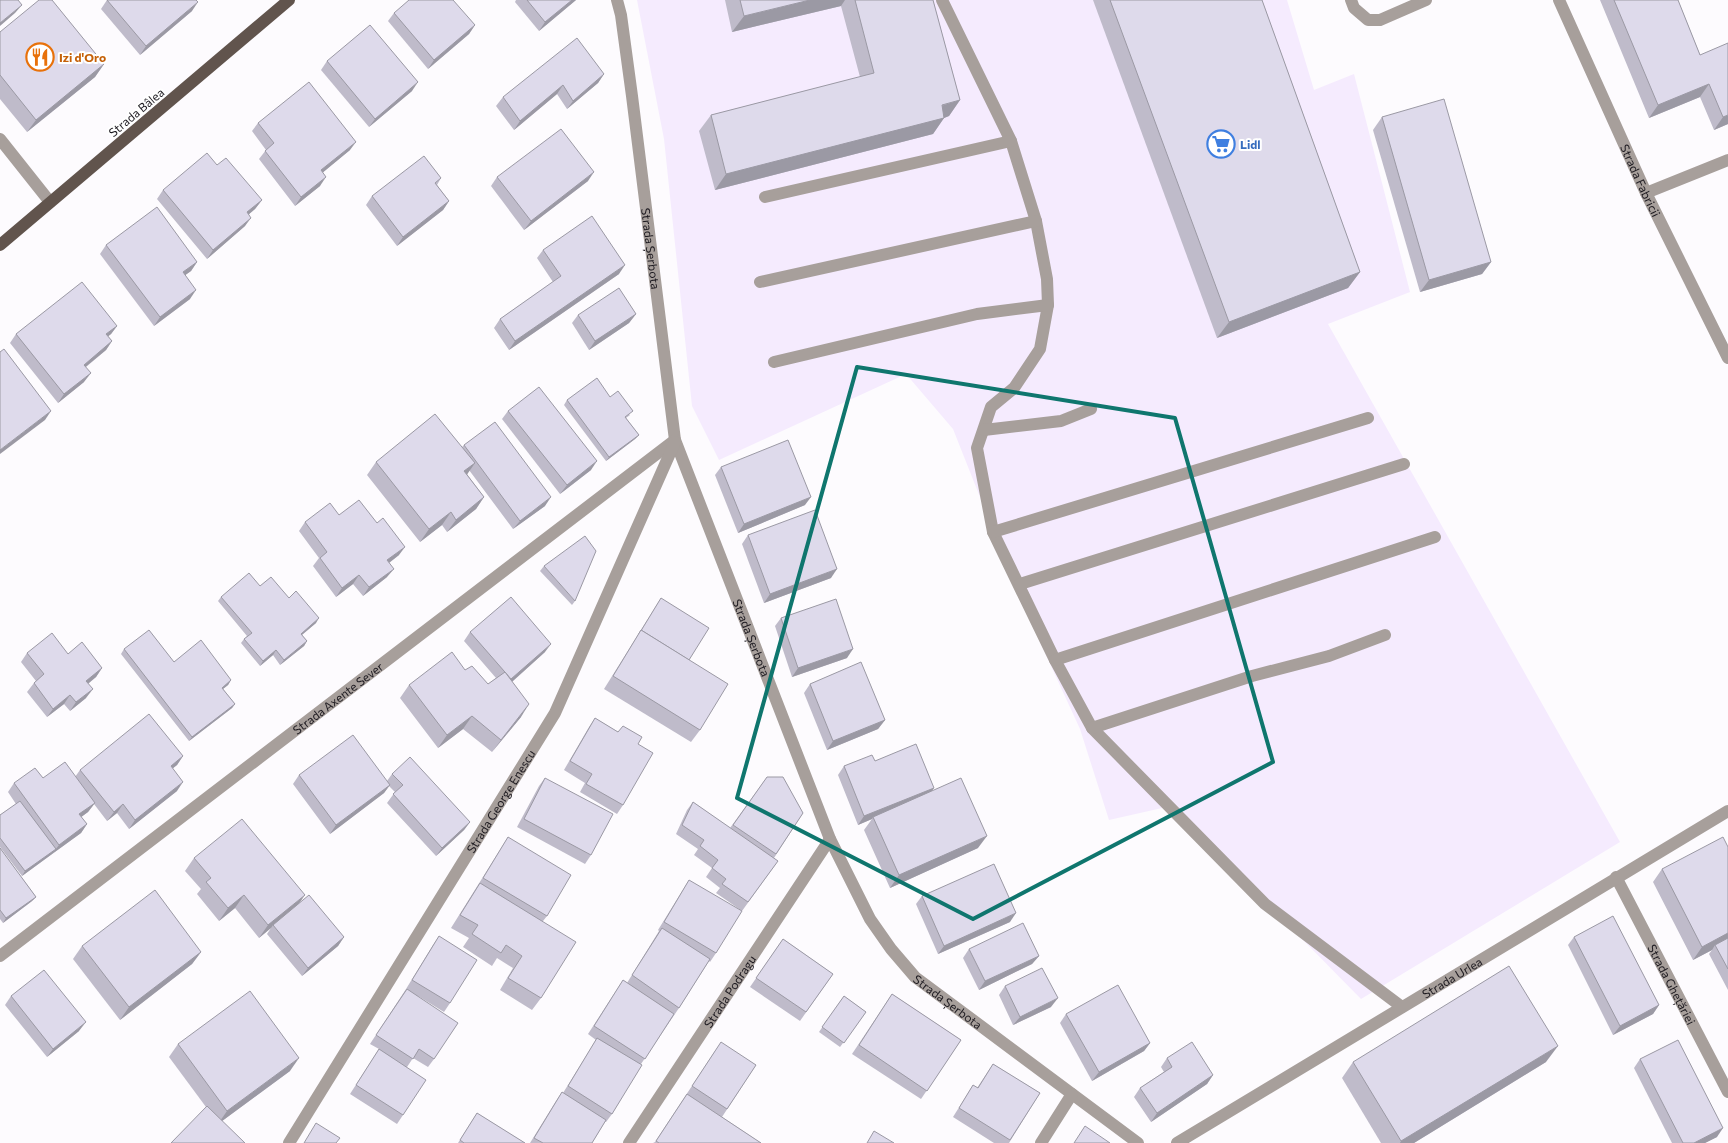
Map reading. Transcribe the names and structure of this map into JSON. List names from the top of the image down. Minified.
{"streets":{"main road":["Strada Bâlea"],"street":["Strada Fabricii","Strada Șerbota","Strada Axente Sever","Strada George Enescu","Strada Urlea","Strada Ghețăriei","Strada Podragu"]},"crossings":[["Strada Șerbota","Strada Axente Sever"],["Strada Șerbota","Strada George Enescu"],["Strada Șerbota","Strada Podragu"],["Strada Axente Sever","Strada George Enescu"],["Strada Urlea","Strada Ghețăriei"]],"places":{"restaurant":["Izi d'Oro"],"supermarket":["Lidl"]}}
